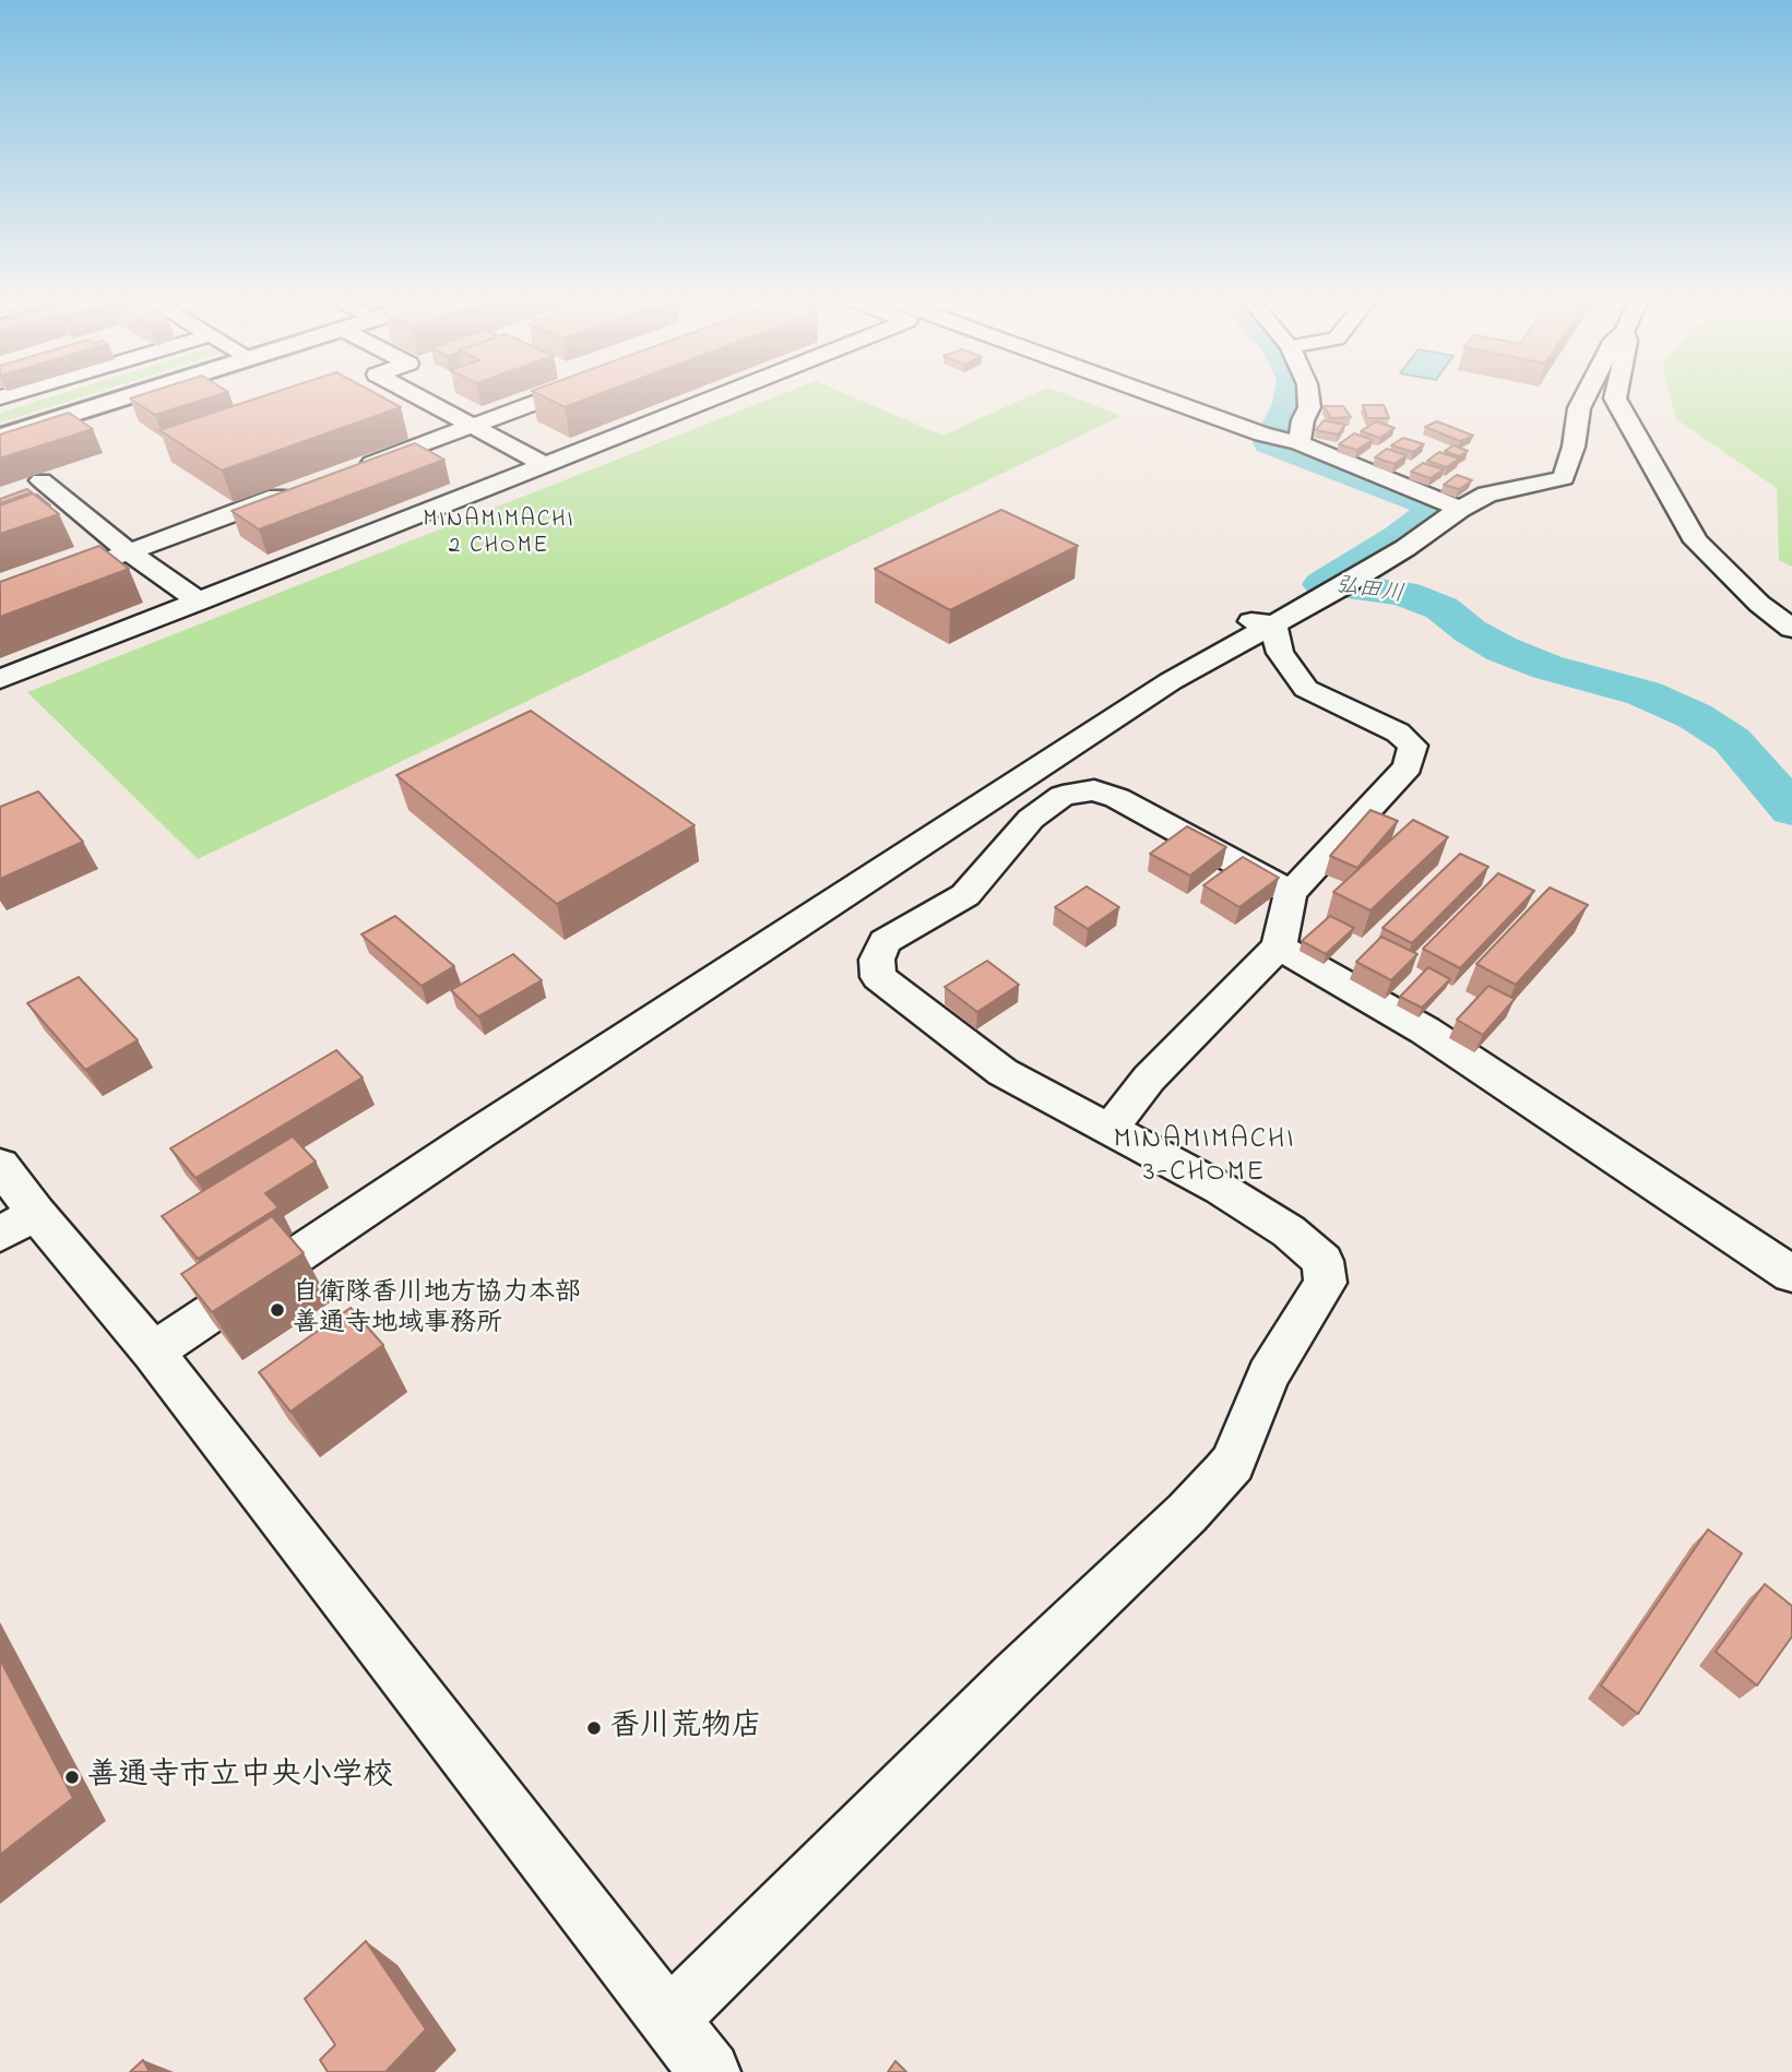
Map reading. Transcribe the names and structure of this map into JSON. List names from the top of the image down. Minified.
{"districts":["MINAMIMACHI 2 CHOME","MINAMIMACHI 3-CHOME"],"water":["弘田川"],"places":["自衛隊香川地方協力本部 善通寺地域事務所","香川荒物店","善通寺市立中央小学校"]}
